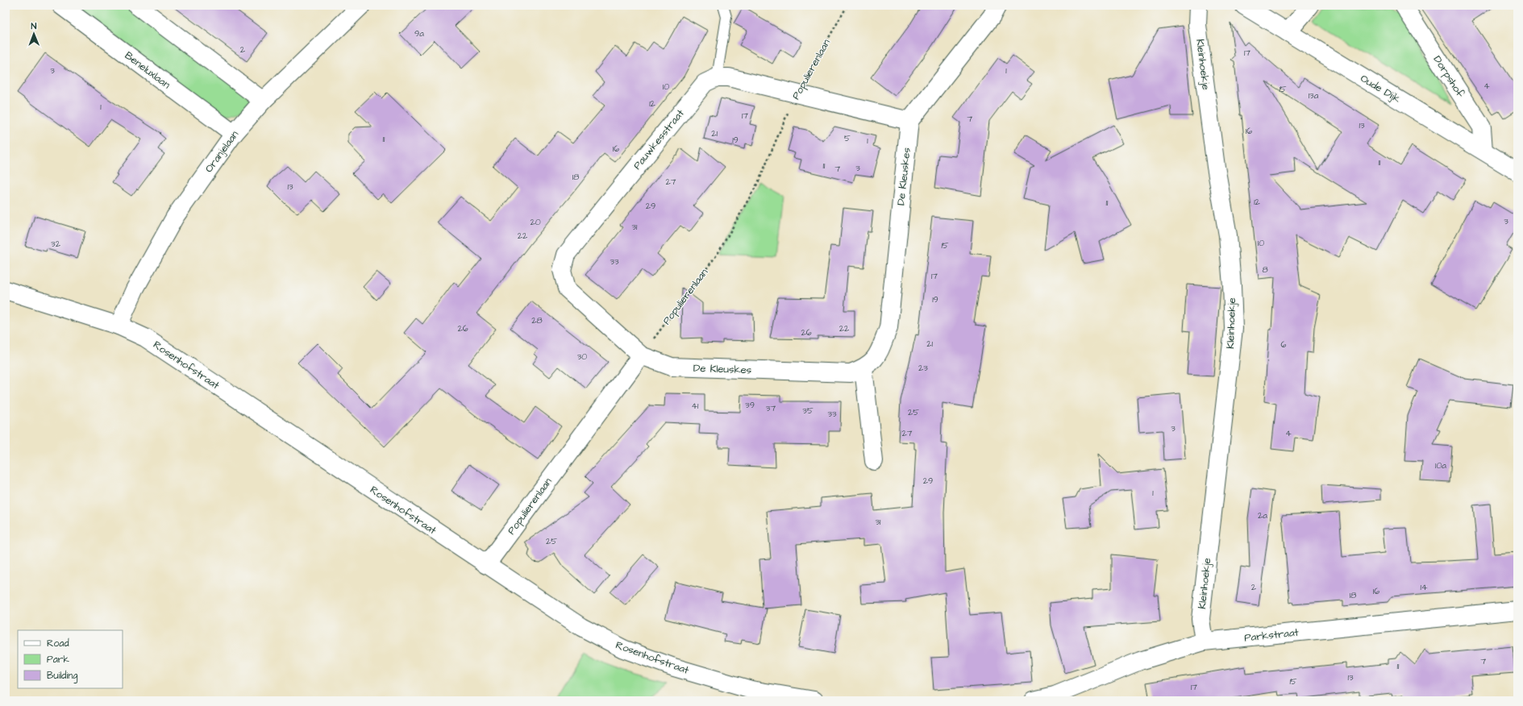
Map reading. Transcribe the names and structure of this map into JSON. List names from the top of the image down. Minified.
{"streets":{"street":["Kleinhoekje","Populierenlaan","Beneluxlaan","Dorpshof","Oude Dijk","Pauwkesstraat","Oranjelaan","De Kleuskes","Rosenhofstraat","Parkstraat"]},"crossings":[["Kleinhoekje","Parkstraat"],["Populierenlaan","Pauwkesstraat"],["Populierenlaan","De Kleuskes"],["Populierenlaan","Rosenhofstraat"],["Beneluxlaan","Oranjelaan"],["Dorpshof","Oude Dijk"],["Pauwkesstraat","De Kleuskes"],["Oranjelaan","Rosenhofstraat"]],"house_numbers":["9a","2","17","3","1","4","10","15","13a","12","1","17","7","13","16","21","5","11","19","1","16","11","11","3","7","18","27","13","12","11","29","3","20","31","22","10","32","15","33","8","17","19","28","26","22","26","21","6","30","23","39","41","37","35","25","33","3","27","4","10a","29","1","2a","31","25","2","14","16","18","7","11","13","15","17"],"legend":["Road","Park","Building"],"north":"top"}
